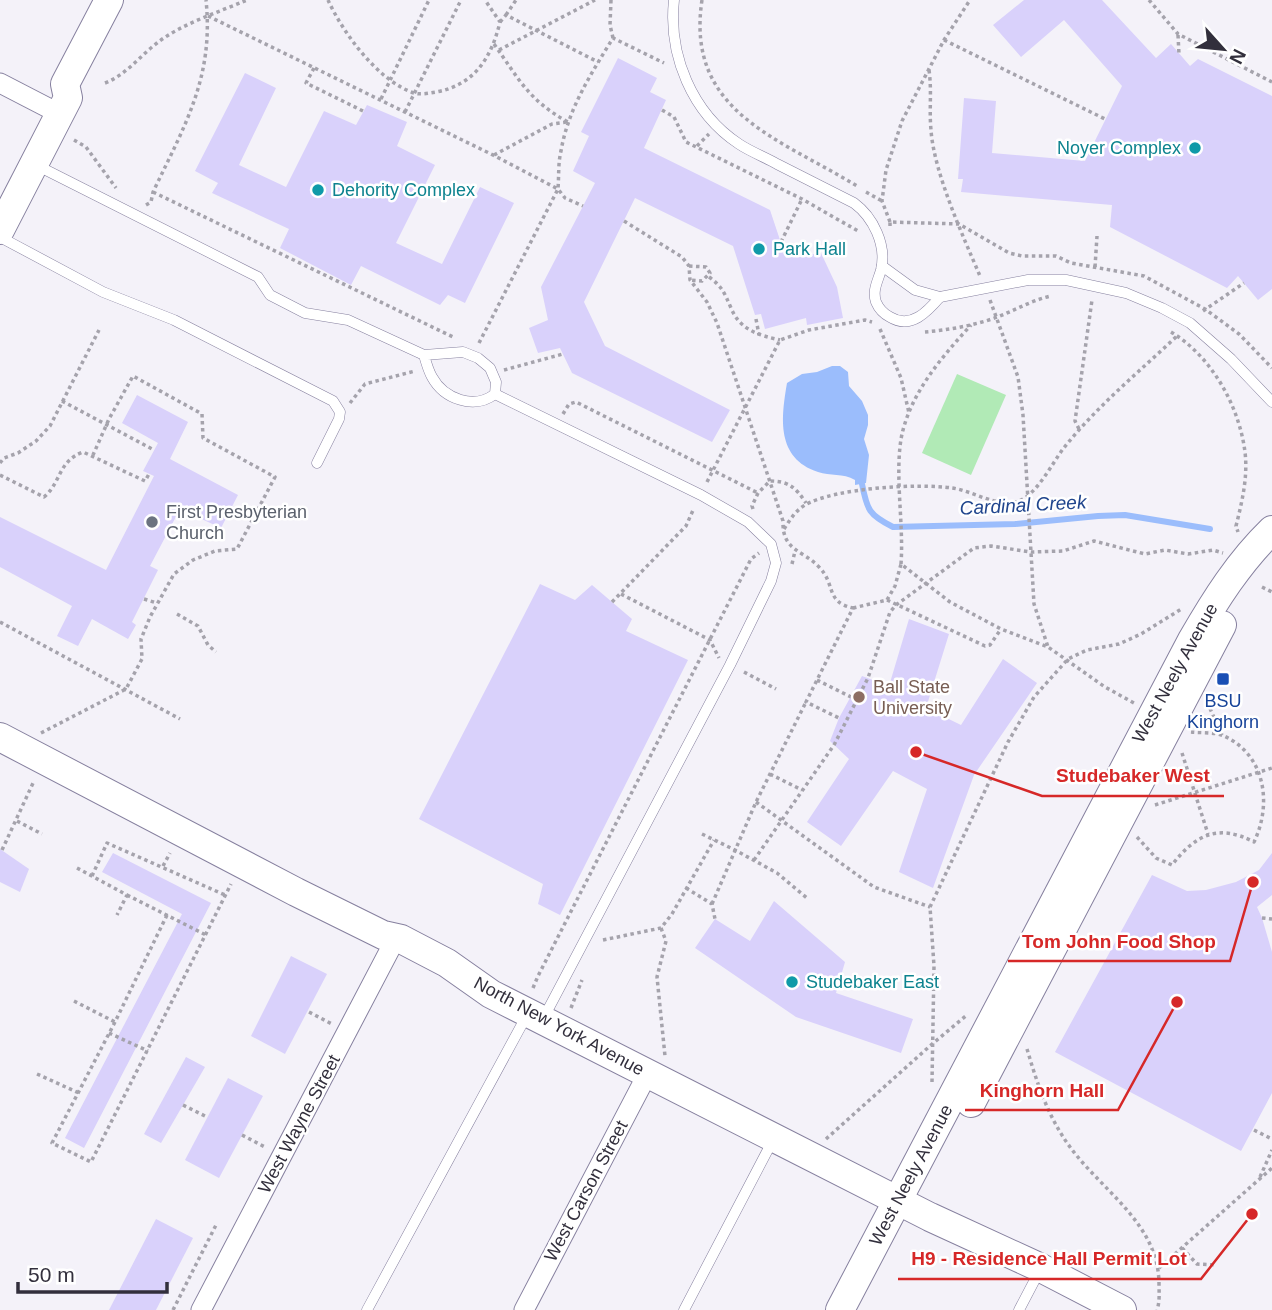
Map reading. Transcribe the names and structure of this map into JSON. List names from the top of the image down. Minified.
{"streets":{"street":["West Neely Avenue","North New York Avenue","West Wayne Street","West Carson Street"]},"crossings":[["West Neely Avenue","North New York Avenue"],["North New York Avenue","West Wayne Street"],["North New York Avenue","West Carson Street"]],"water":["Cardinal Creek"],"places":{"other":["Noyer Complex","Dehority Complex","Park Hall","First Presbyterian Church","Ball State University","Studebaker West","Tom John Food Shop","Studebaker East","Kinghorn Hall","H9 - Residence Hall Permit Lot"],"transit":["BSU Kinghorn"]},"scale_bar":"50 m","north":"bottom right"}
